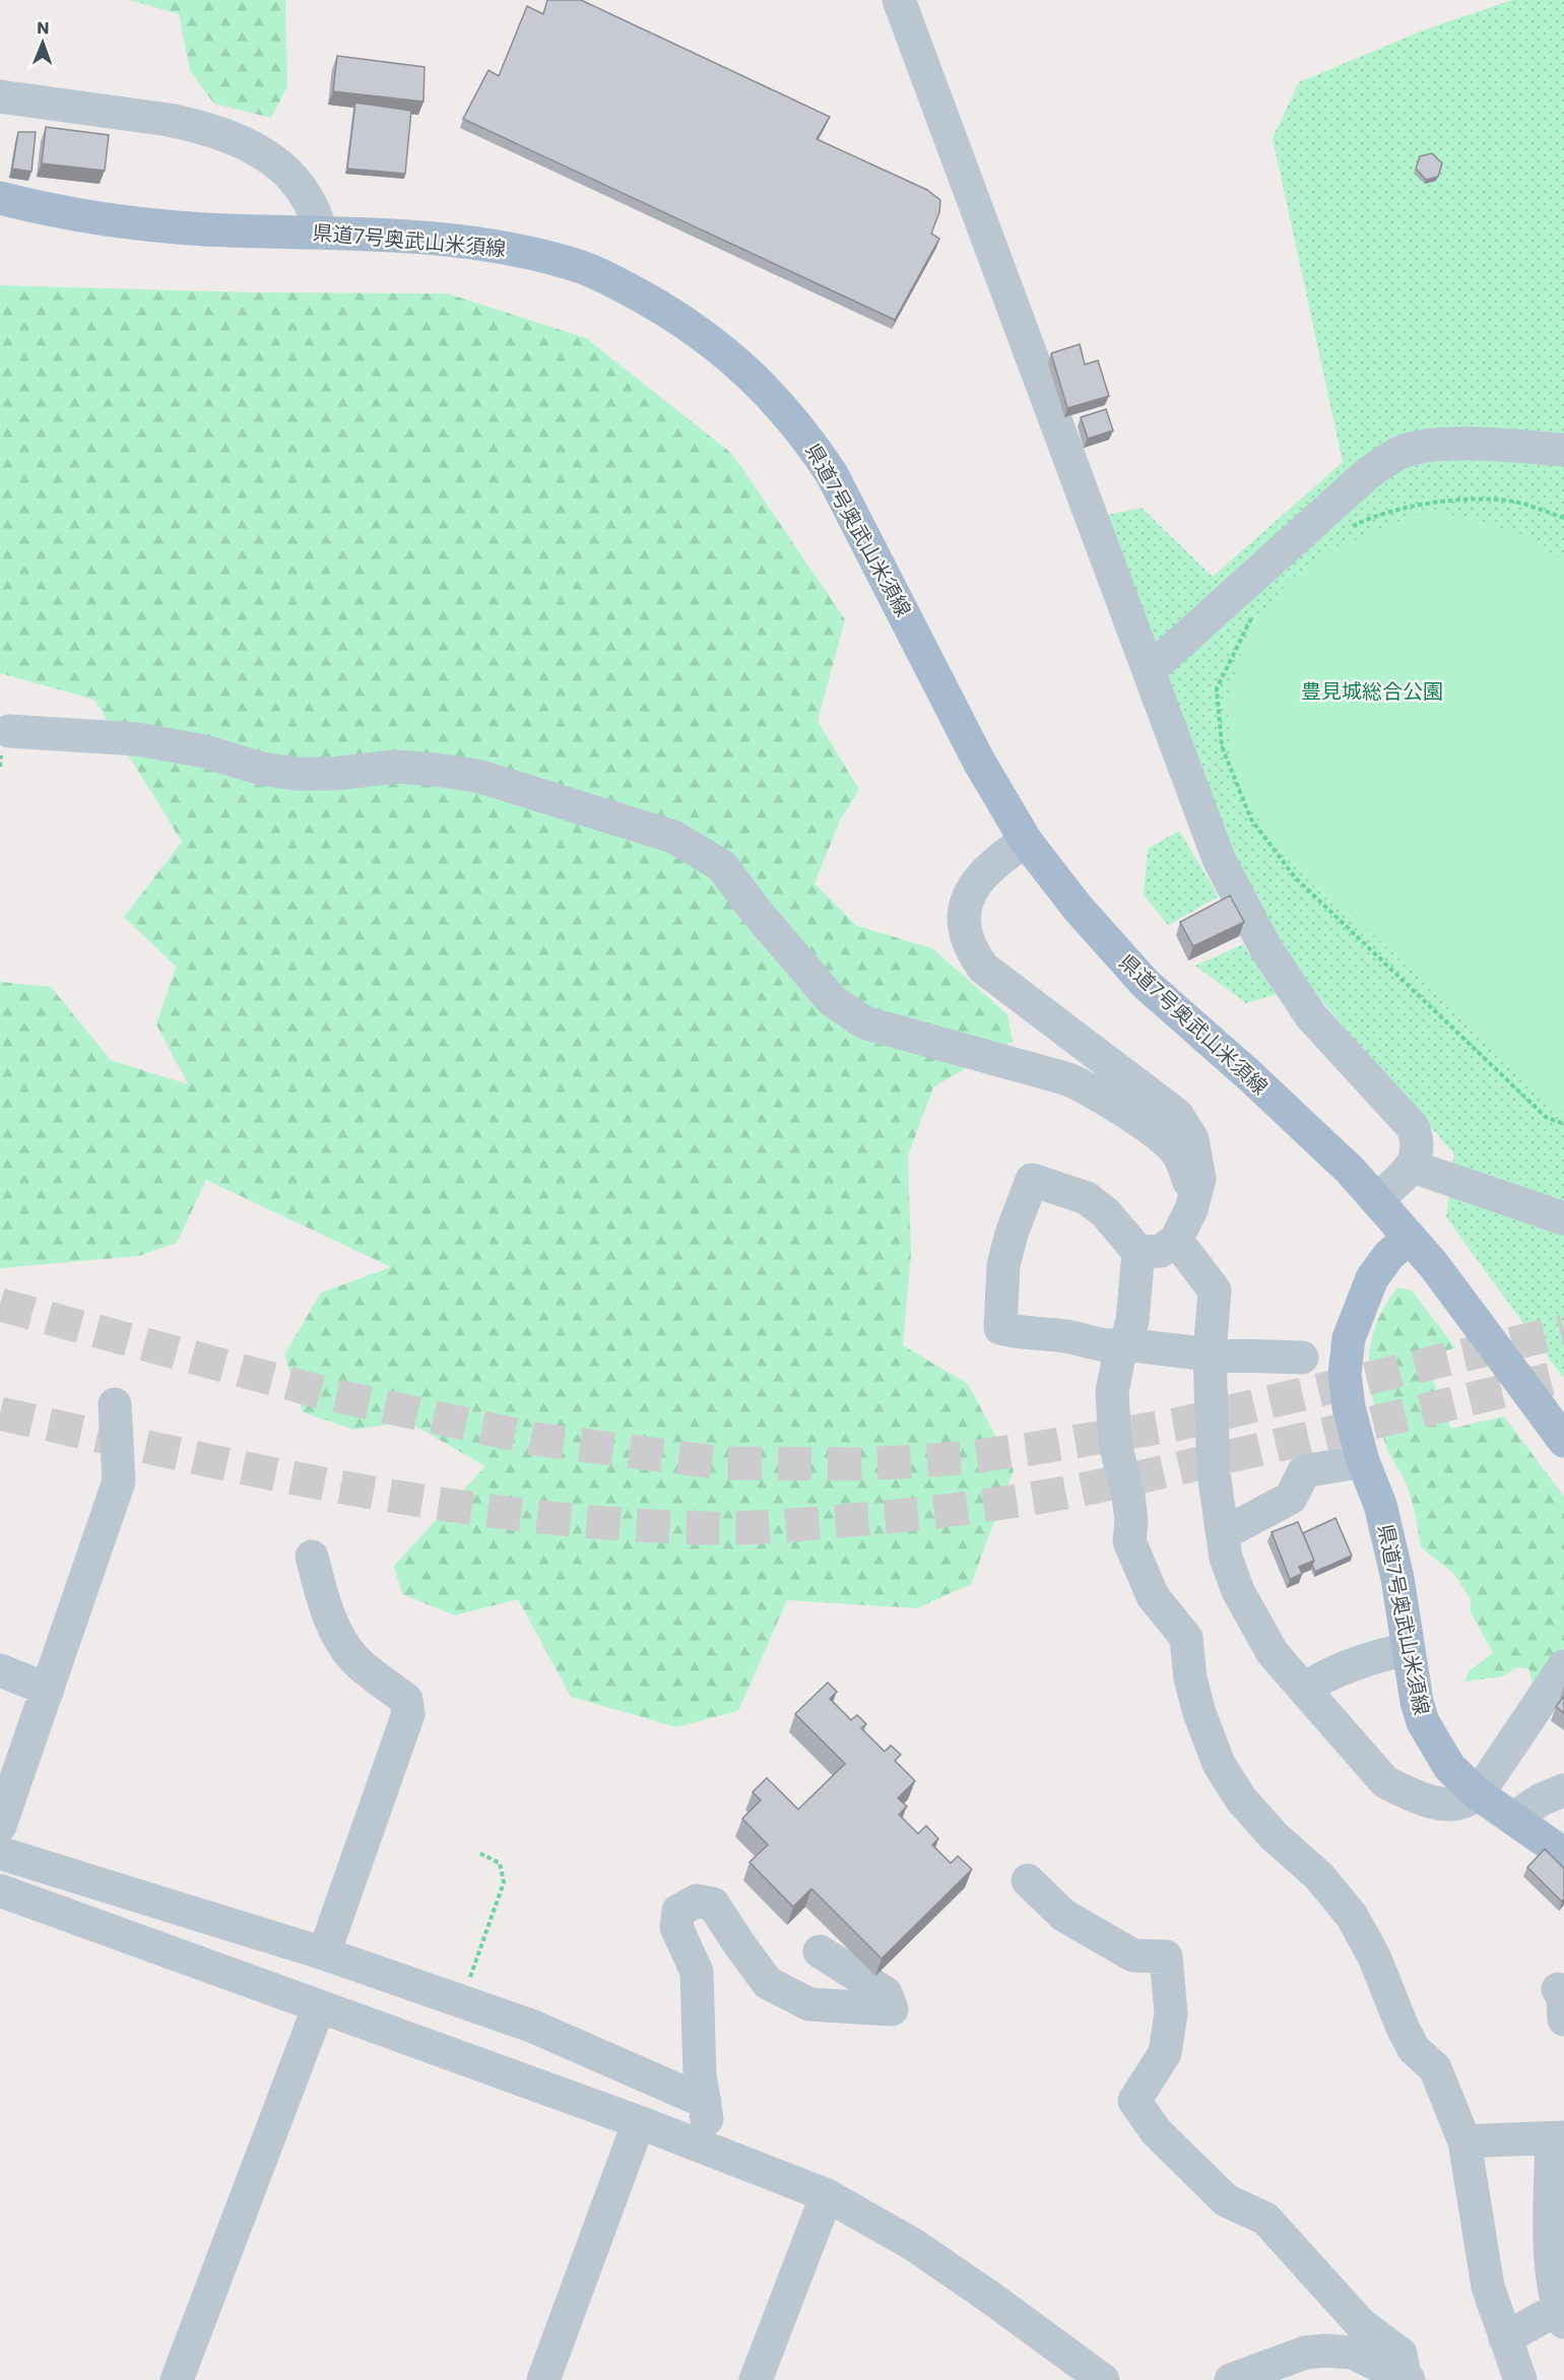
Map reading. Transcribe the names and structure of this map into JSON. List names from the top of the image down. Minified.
{"streets":{"main road":["県道7号奥武山米須線"]},"parks":["豊見城総合公園"],"north":"top"}
